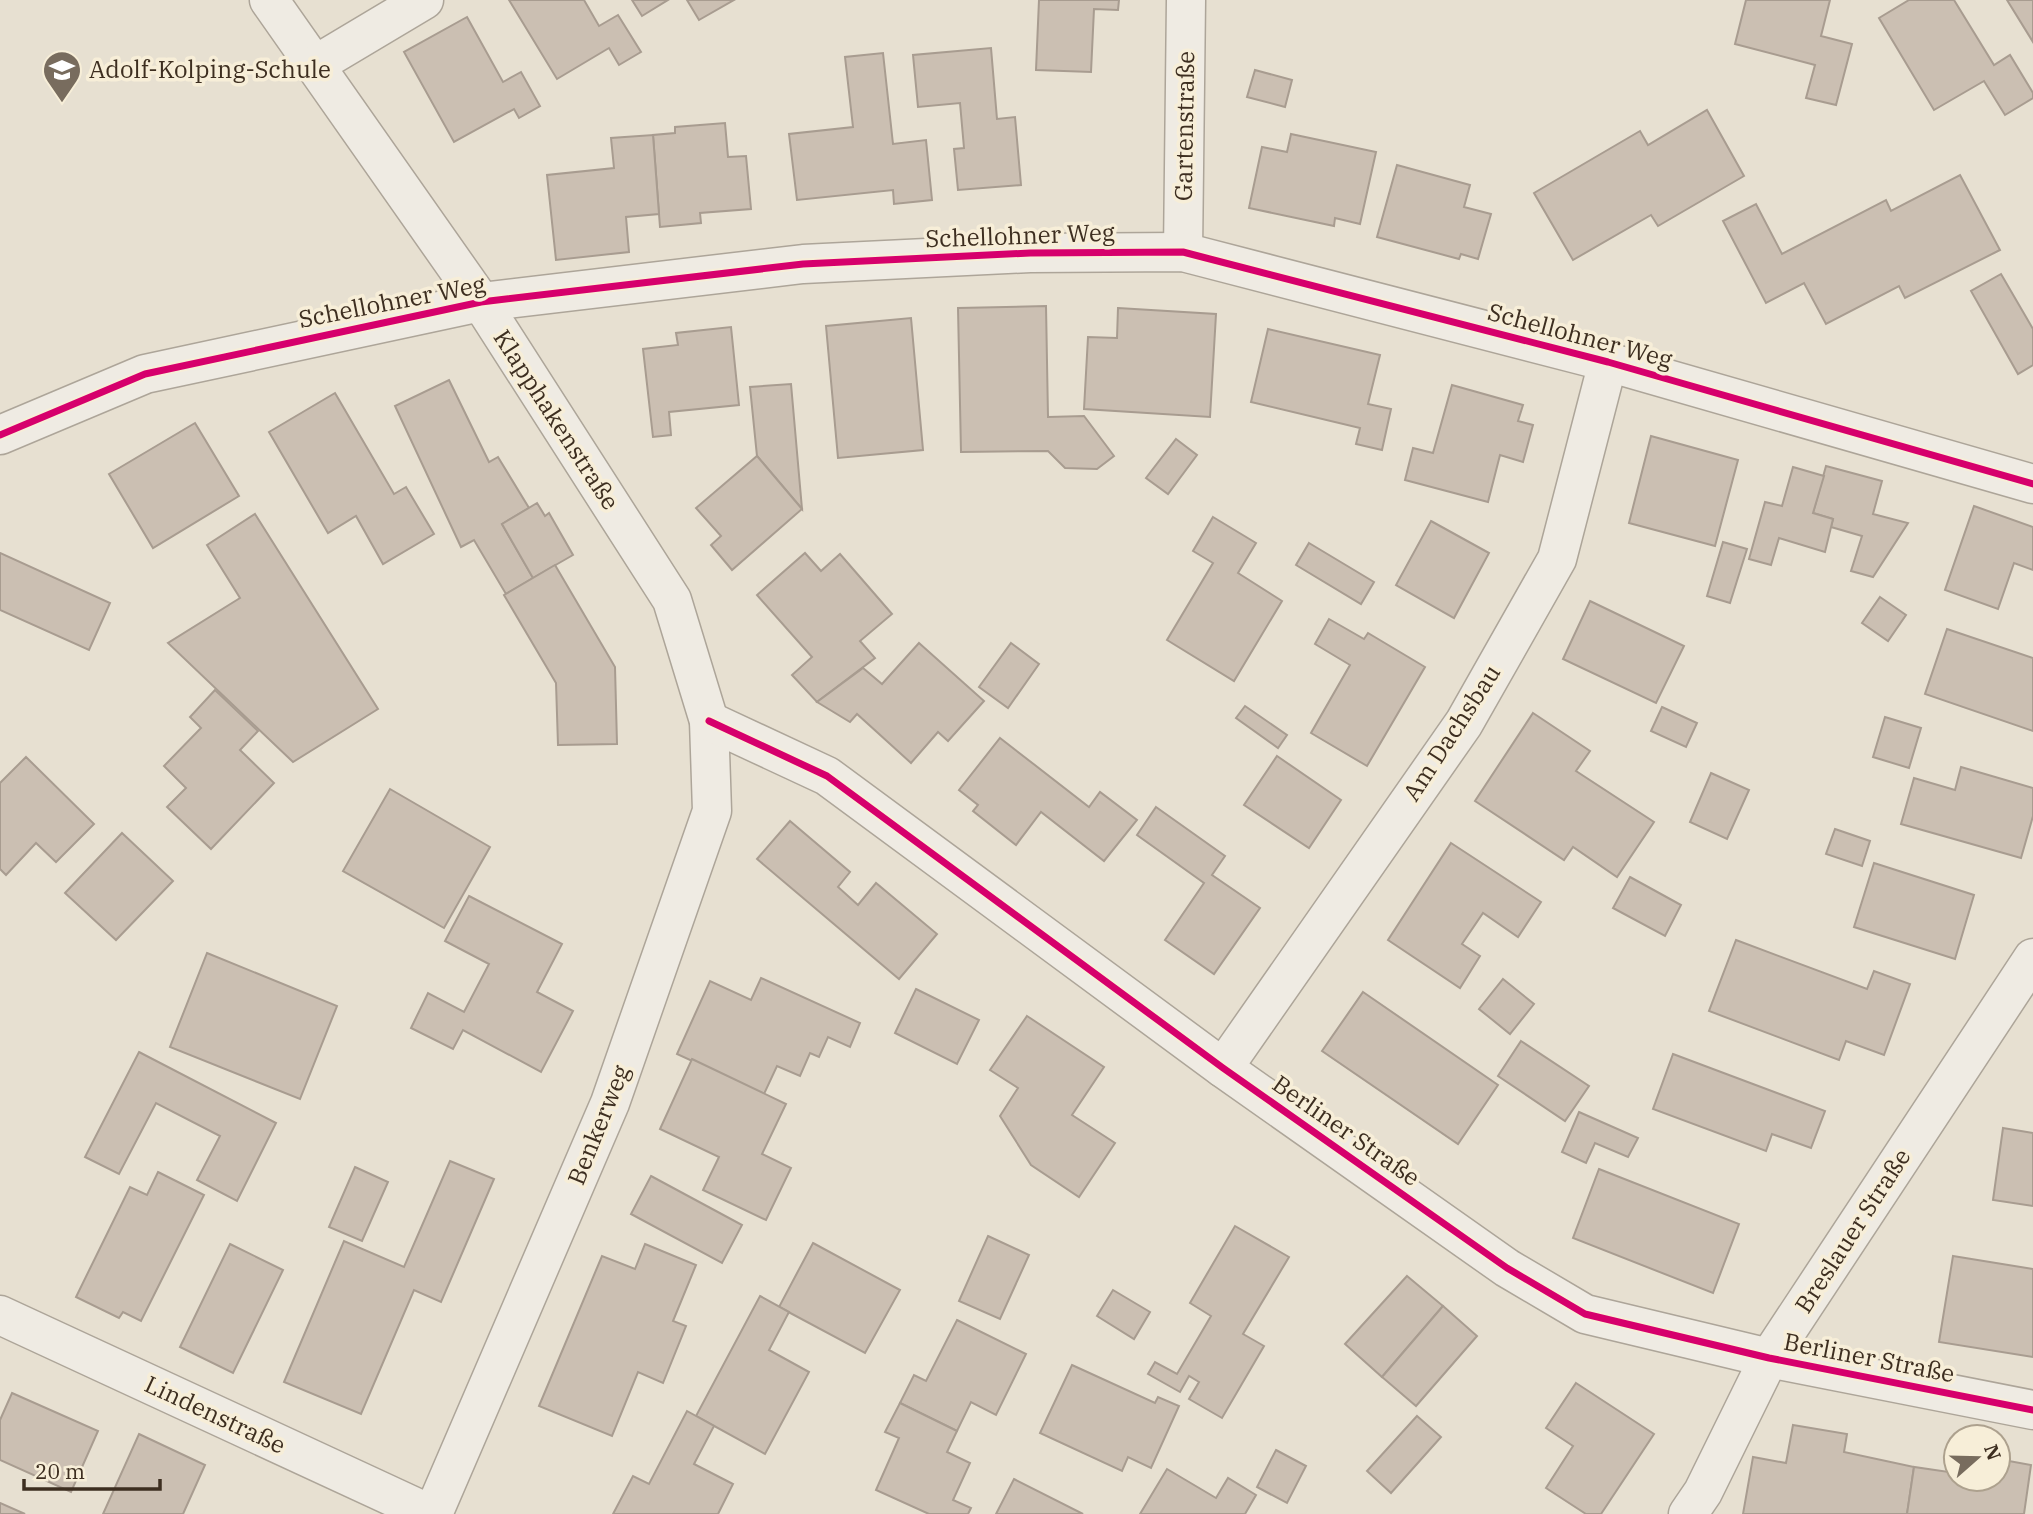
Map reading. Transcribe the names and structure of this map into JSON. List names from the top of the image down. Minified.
{"streets":{"street":["Gartenstraße","Schellohner Weg","Klapphakenstraße","Am Dachsbau","Benkerweg","Berliner Straße","Breslauer Straße","Lindenstraße"]},"crossings":[["Gartenstraße","Schellohner Weg"],["Schellohner Weg","Klapphakenstraße"],["Schellohner Weg","Am Dachsbau"],["Klapphakenstraße","Benkerweg"],["Klapphakenstraße","Berliner Straße"],["Am Dachsbau","Berliner Straße"],["Benkerweg","Berliner Straße"],["Benkerweg","Lindenstraße"],["Berliner Straße","Breslauer Straße"]],"places":{"school or university":["Adolf-Kolping-Schule"]},"scale_bar":"20 m","north":"right"}
